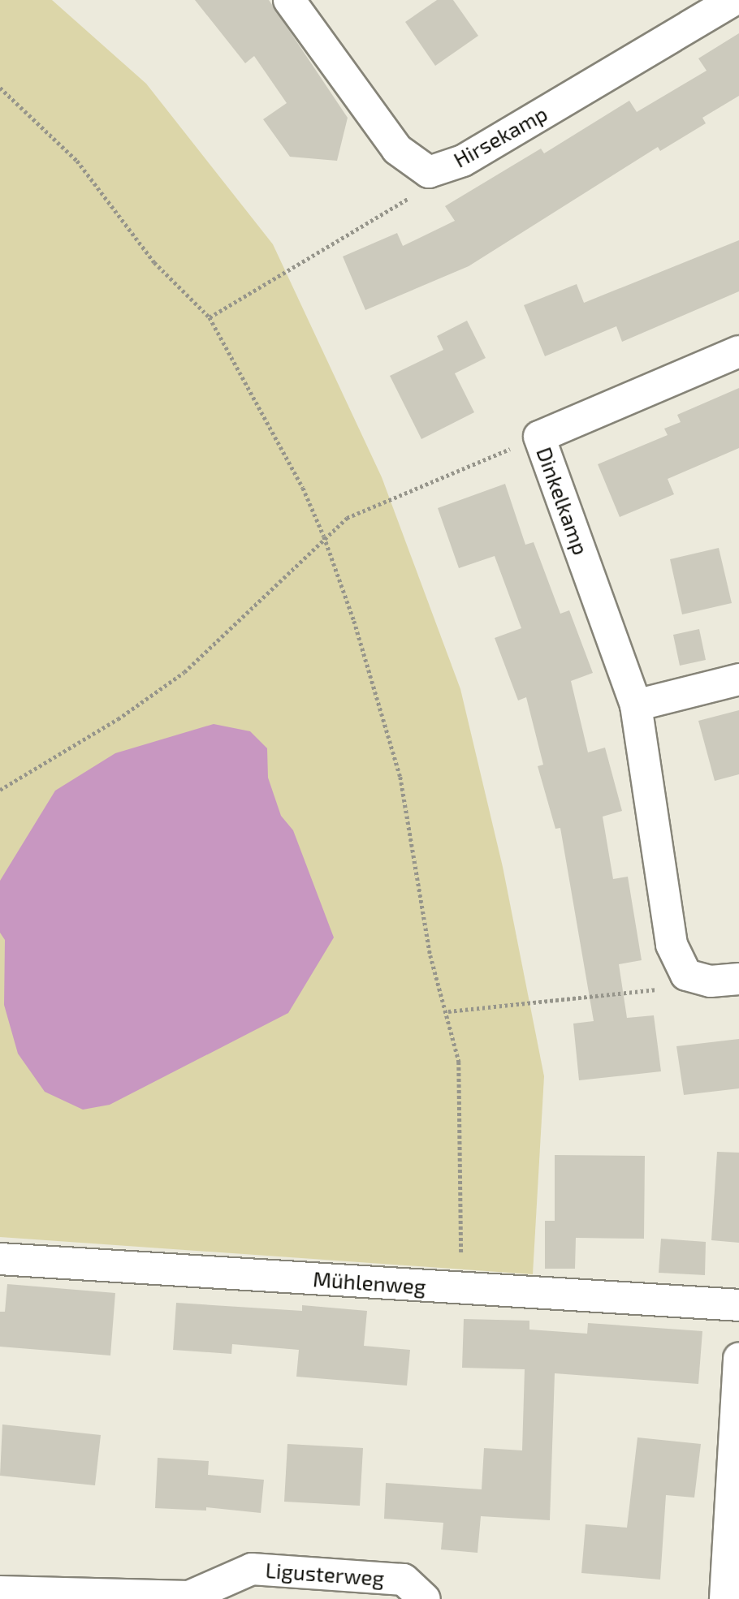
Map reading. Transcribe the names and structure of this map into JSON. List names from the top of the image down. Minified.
{"streets":{"street":["Hirsekamp","Dinkelkamp","Mühlenweg","Ligusterweg"]}}
